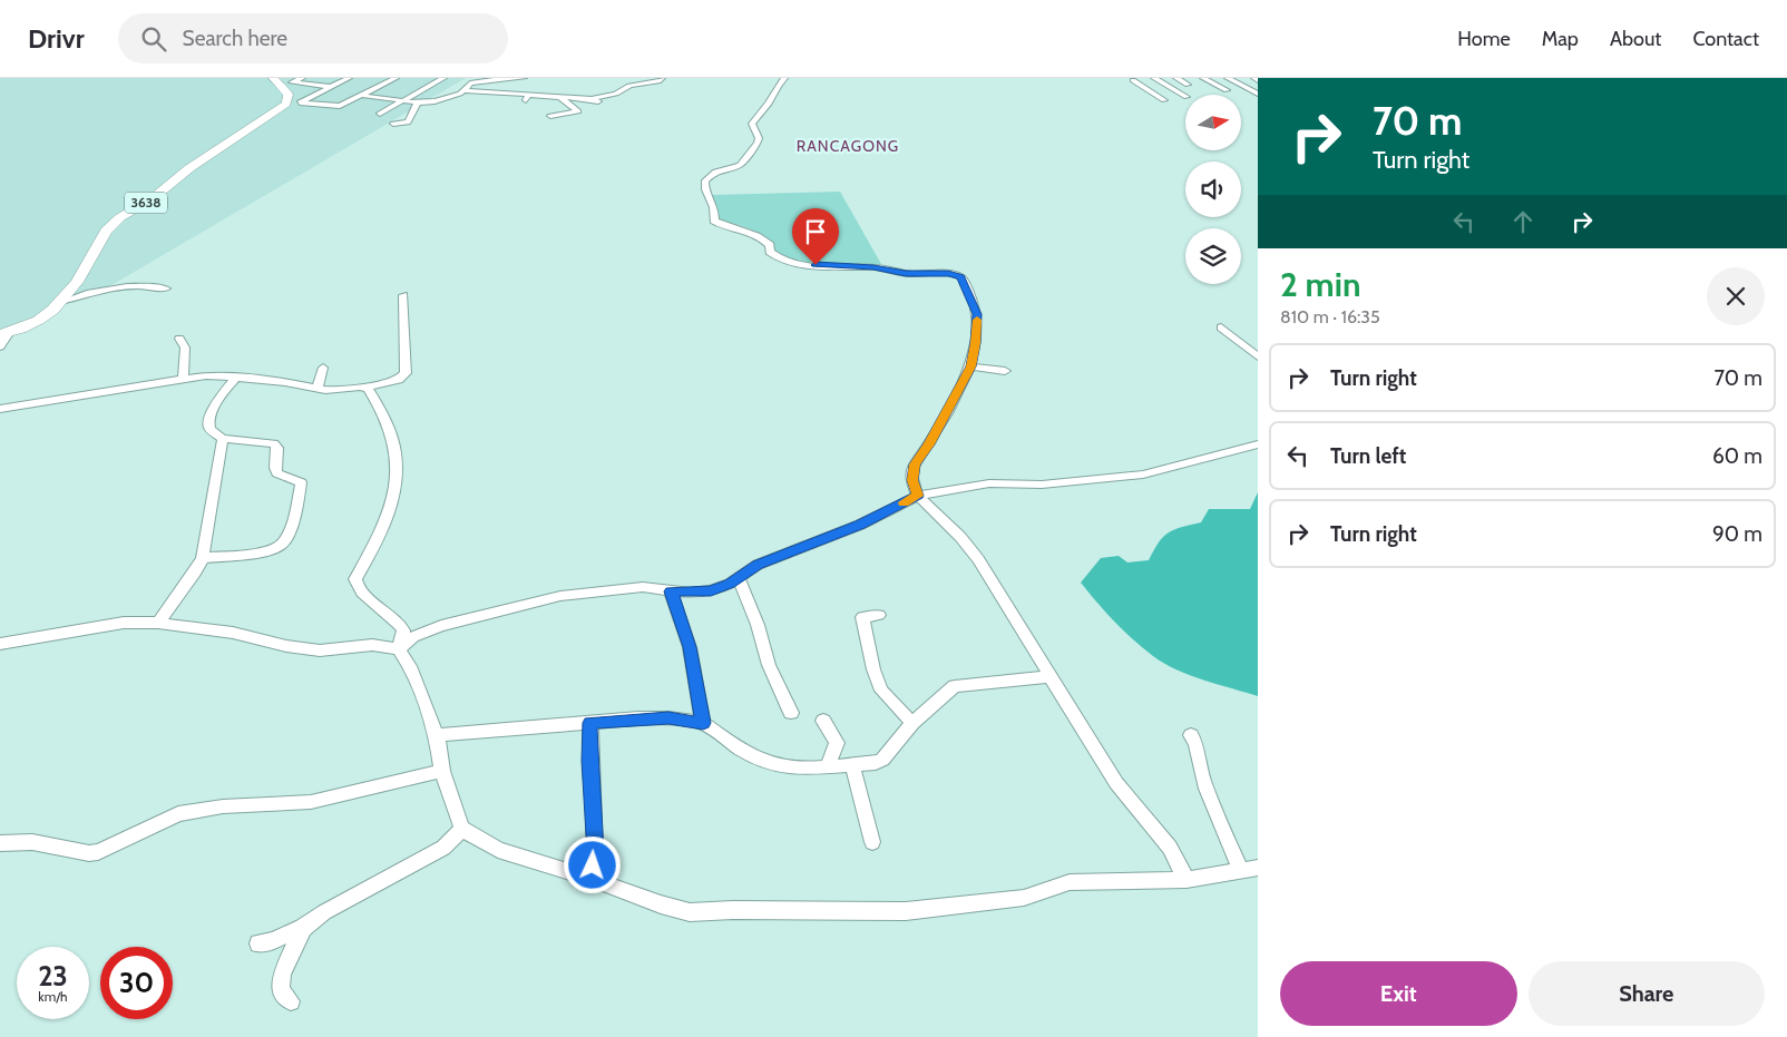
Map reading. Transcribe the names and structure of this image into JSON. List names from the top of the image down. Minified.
{"streets":{"main road":["3638"]},"districts":["RANCAGONG"],"north":"right","page":{"header":"Drivr","search":"Search here","nav":["Home","Map","About","Contact"],"turn":["70 m","Turn right"],"heading":["2 min","810 m · 16:35"],"list":[{"name":"Turn right","value":"70 m"},{"name":"Turn left","value":"60 m"},{"name":"Turn right","value":"90 m"}],"speed":"23 km/h","limit":"30","buttons":["Exit","Share"]}}
